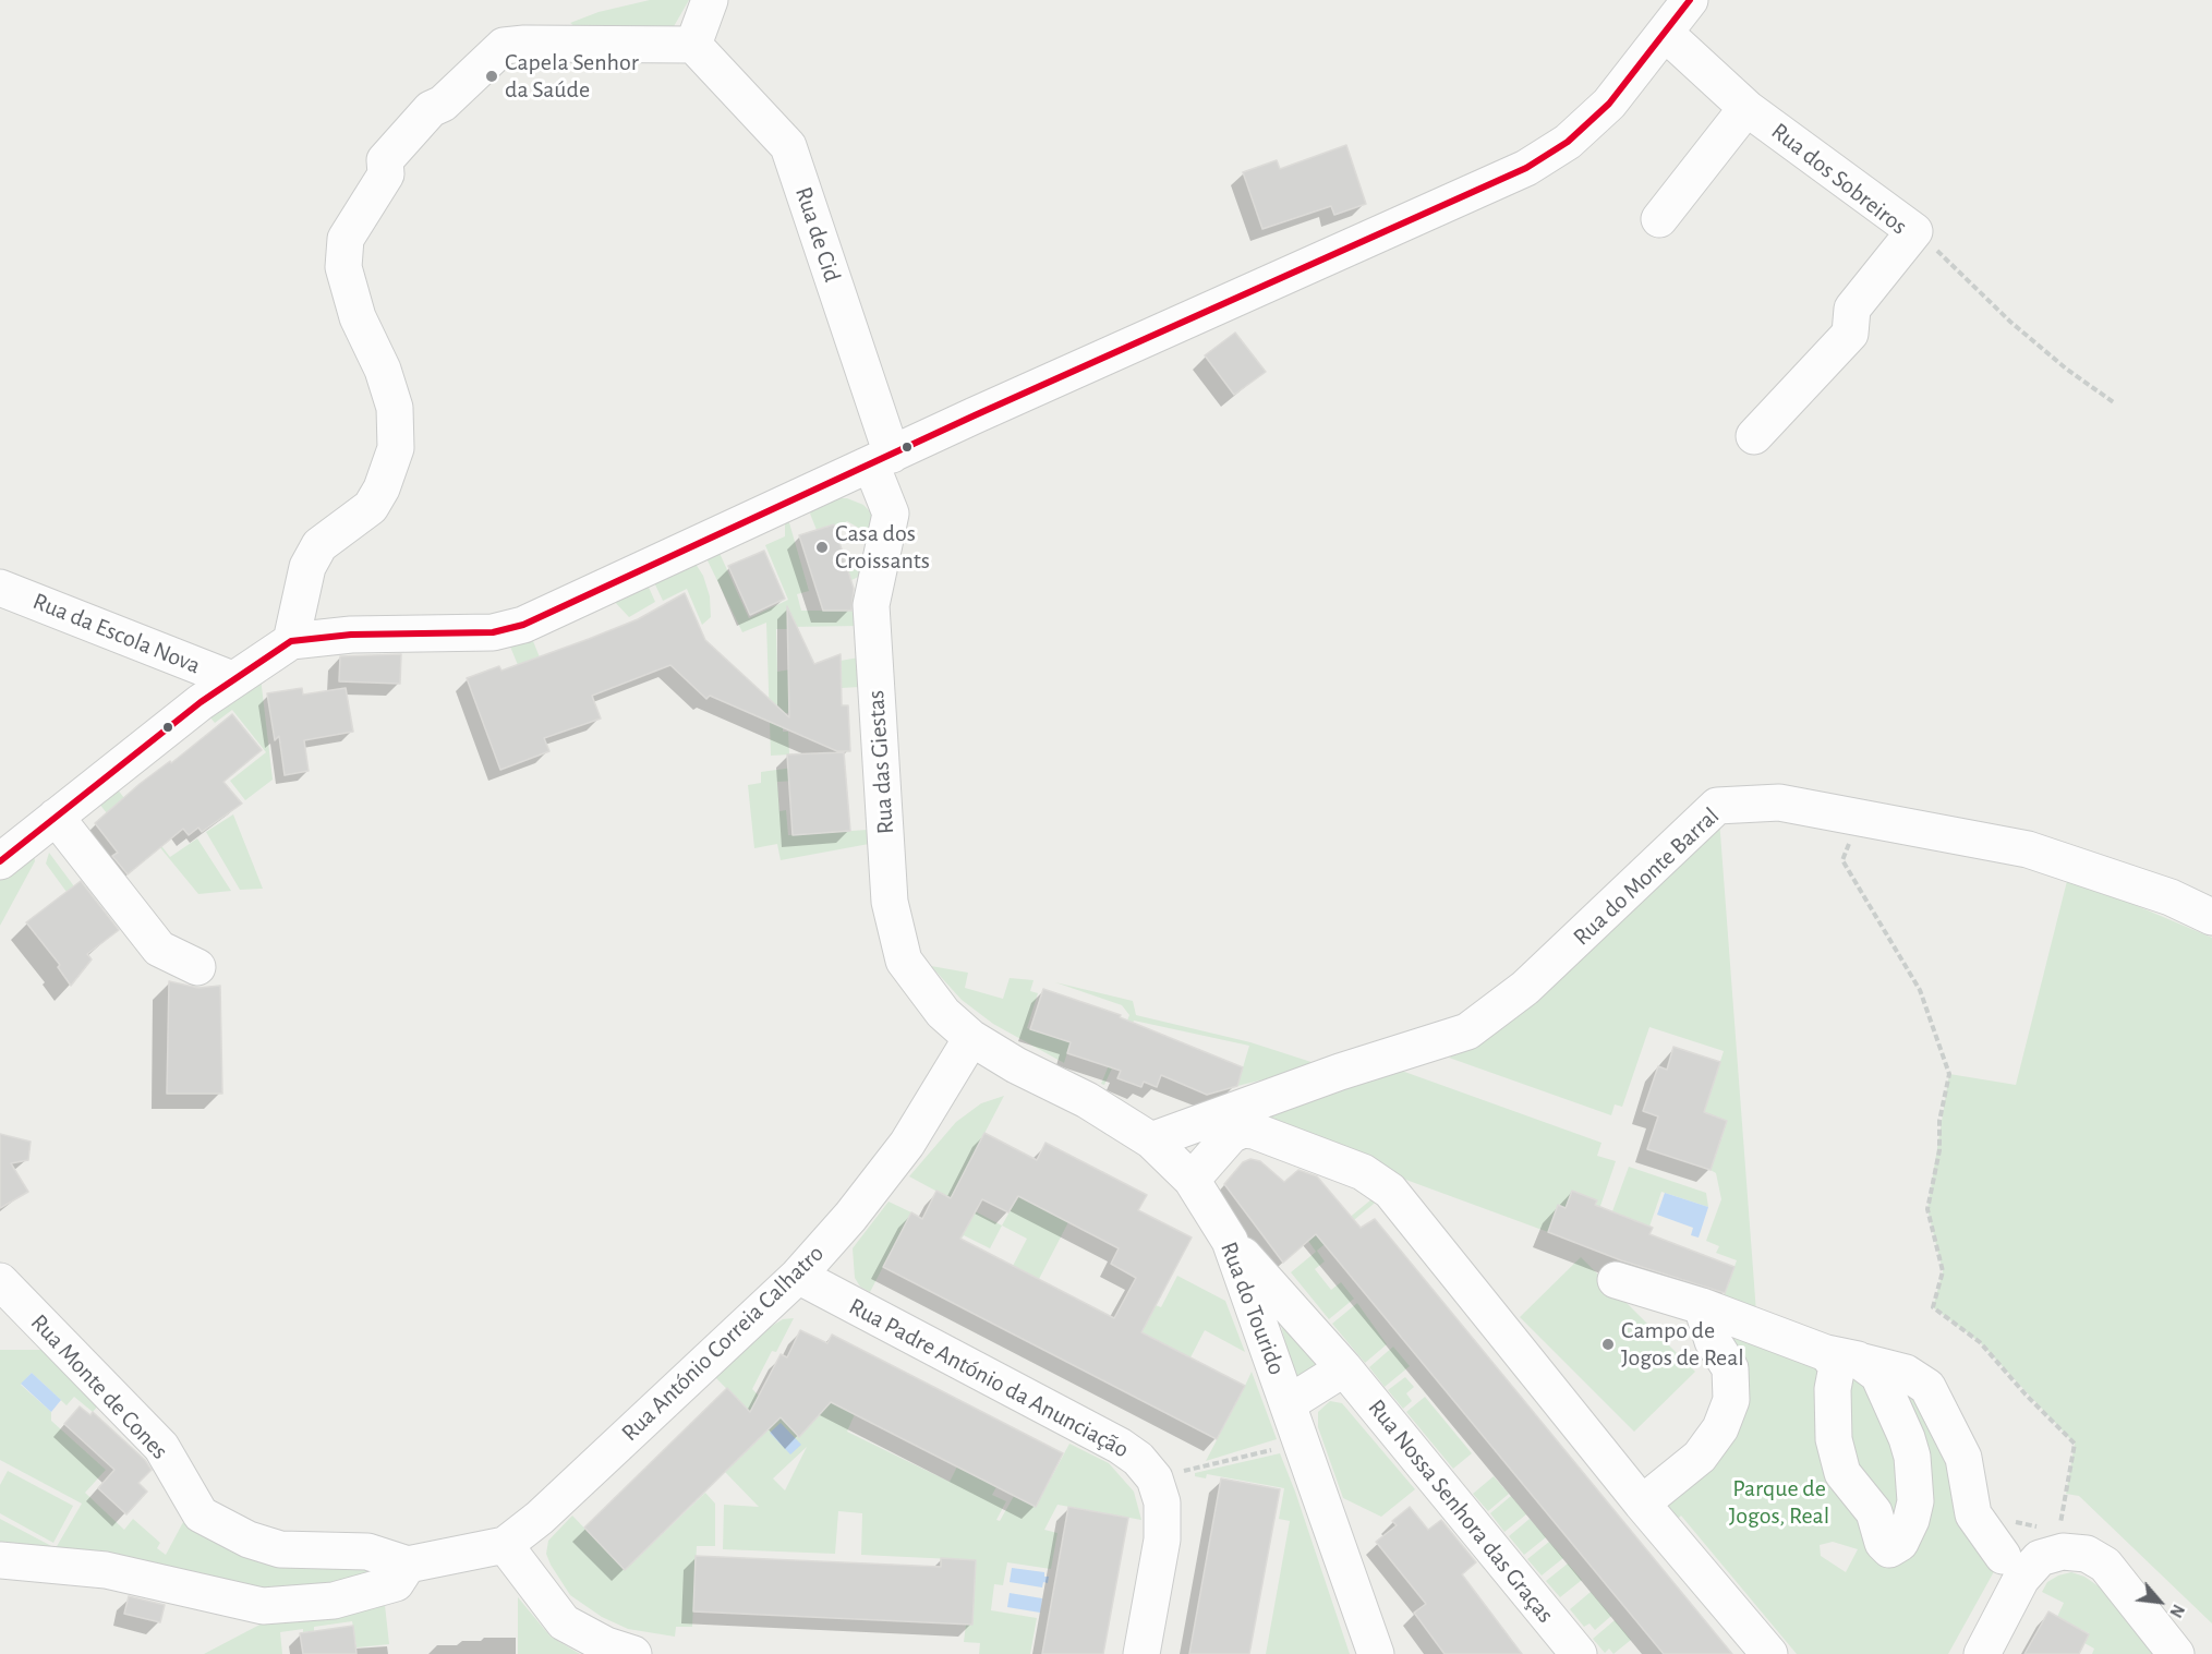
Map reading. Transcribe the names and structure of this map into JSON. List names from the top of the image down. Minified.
{"streets":{"street":["Rua dos Sobreiros","Rua de Cid","Rua da Escola Nova","Rua das Giestas","Rua do Monte Barral","Rua do Tourido","Rua António Correia Calhatro","Rua Padre António da Anunciação","Rua Monte de Cones","Rua Nossa Senhora das Graças"]},"crossings":[["Rua de Cid","Rua das Giestas"],["Rua das Giestas","Rua do Tourido"],["Rua das Giestas","Rua António Correia Calhatro"],["Rua do Monte Barral","Rua do Tourido"],["Rua do Tourido","Rua António Correia Calhatro"],["Rua do Tourido","Rua Nossa Senhora das Graças"],["Rua António Correia Calhatro","Rua Padre António da Anunciação"],["Rua António Correia Calhatro","Rua Monte de Cones"]],"parks":["Parque de Jogos, Real"],"places":["Capela Senhor da Saúde","Casa dos Croissants","Campo de Jogos de Real"],"north":"bottom right"}
